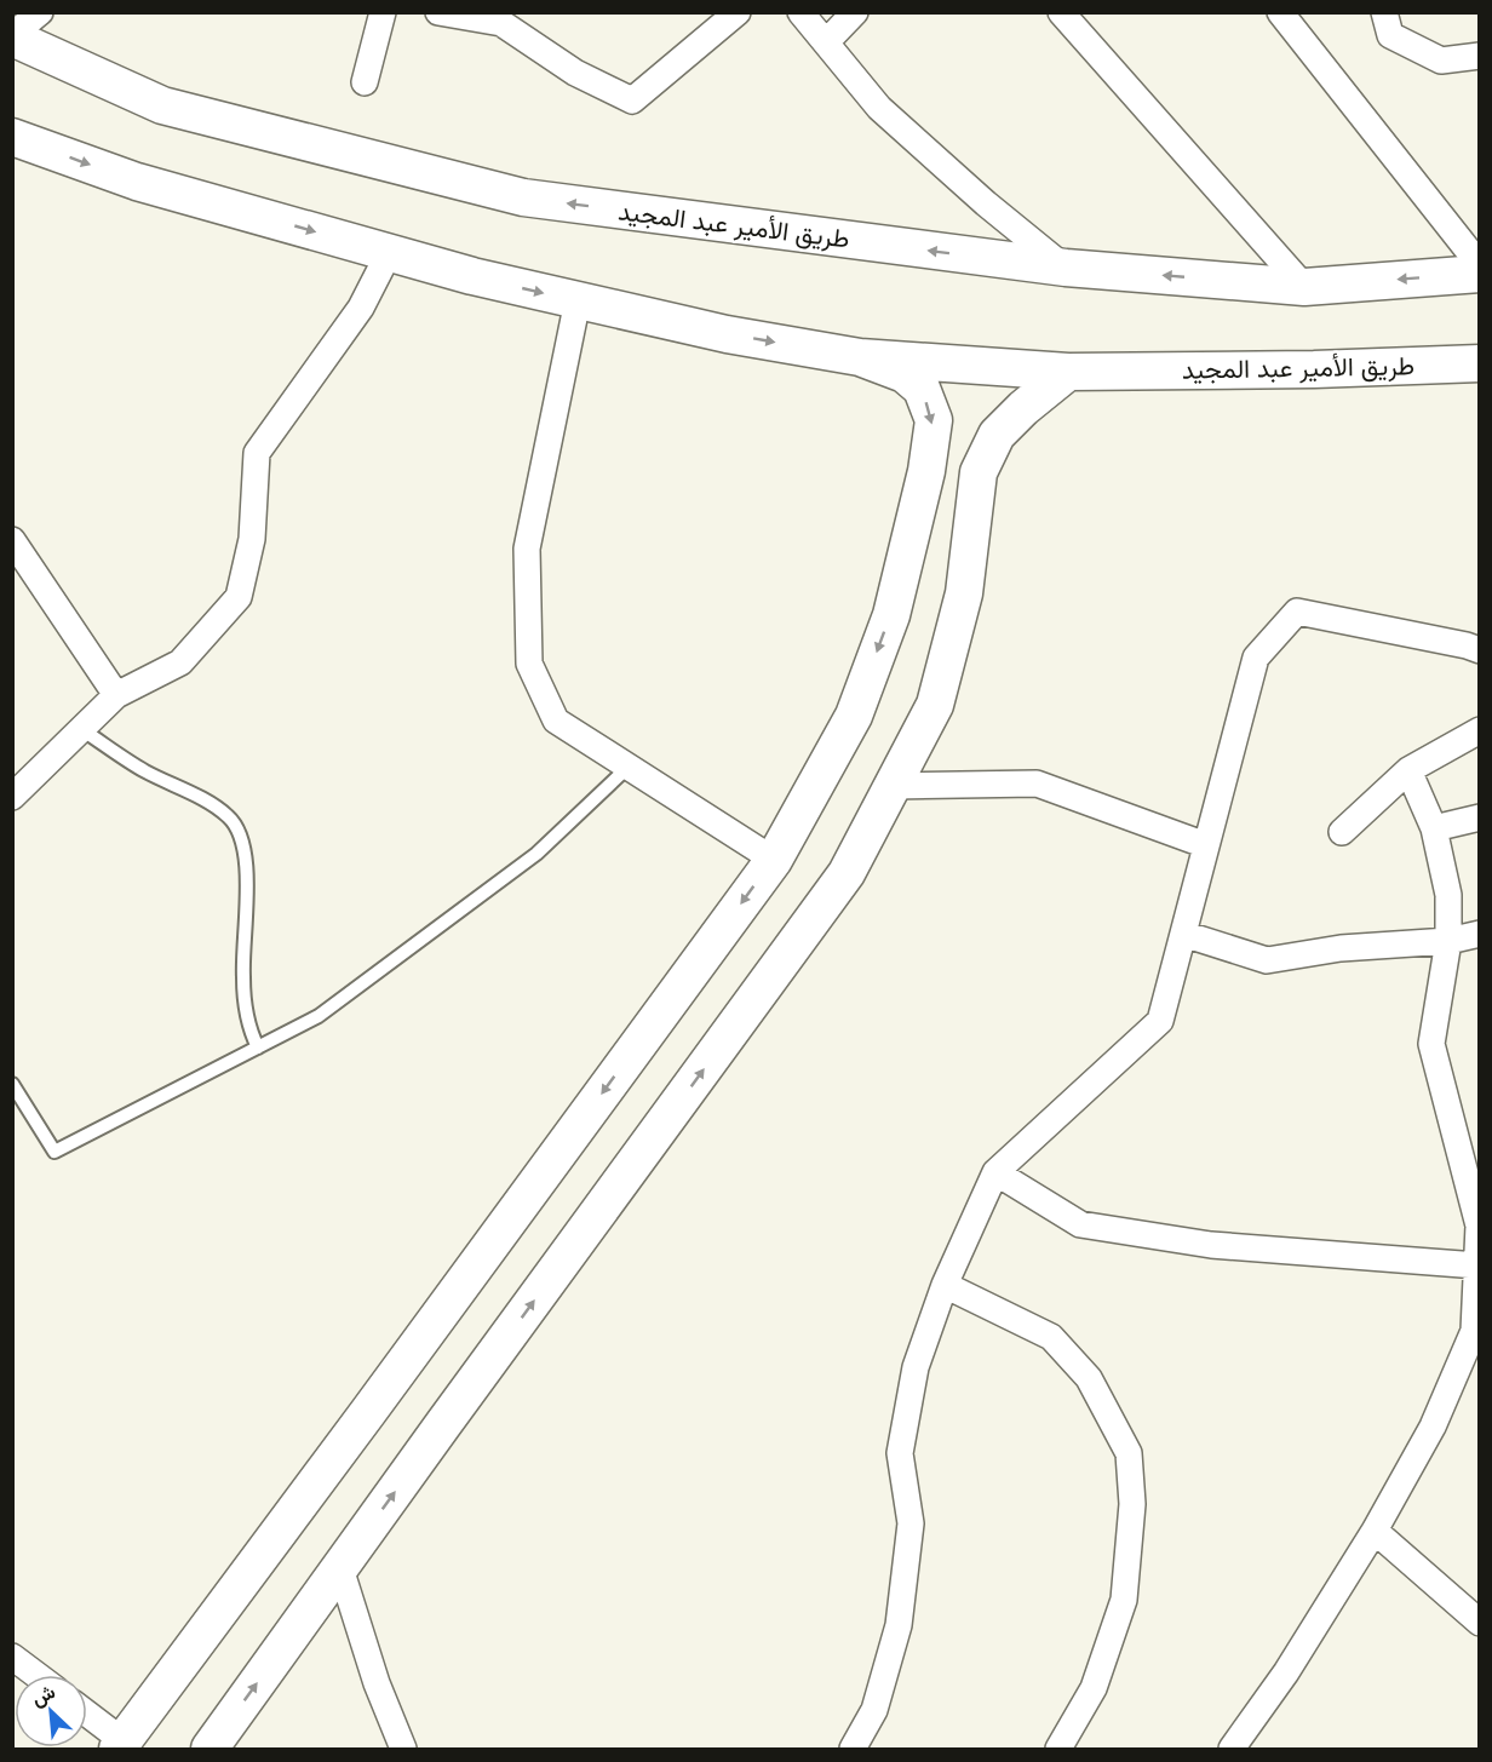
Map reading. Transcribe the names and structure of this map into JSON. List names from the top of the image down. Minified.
{"streets":{"main road":["طريق الأمير عبد المجيد"]},"north":"top left"}
